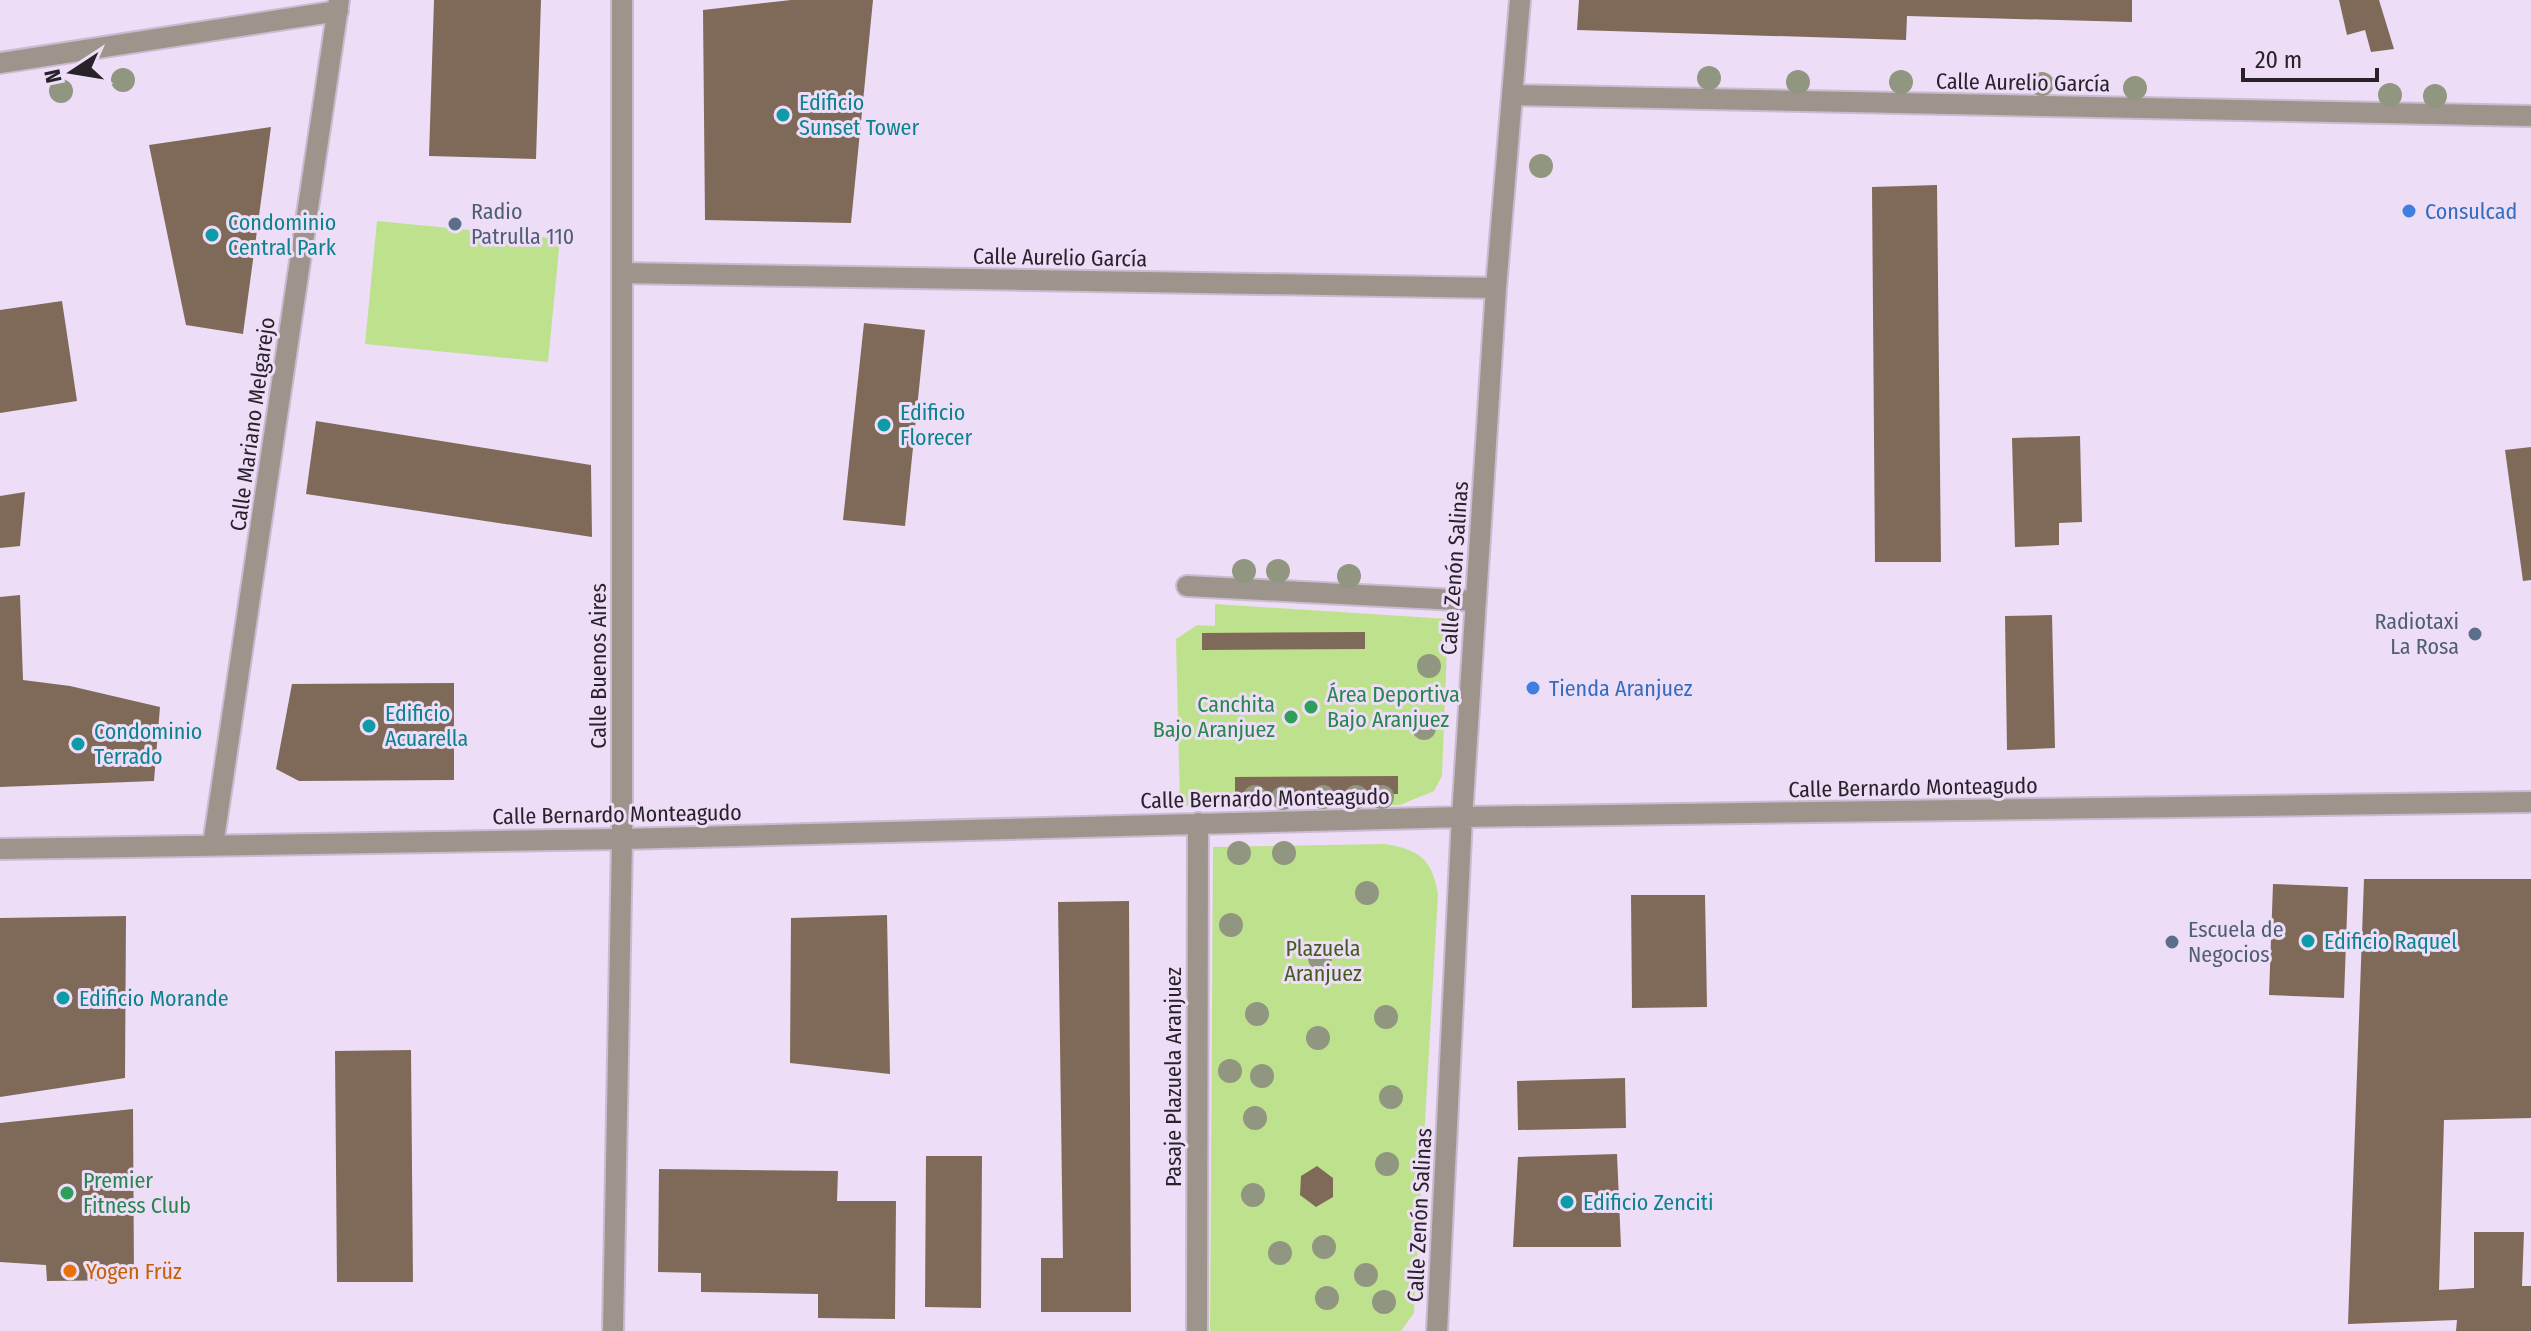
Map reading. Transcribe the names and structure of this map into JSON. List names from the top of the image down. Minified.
{"streets":{"street":["Calle Aurelio García","Calle Mariano Melgarejo","Calle Zenón Salinas","Calle Buenos Aires","Calle Bernardo Monteagudo","Pasaje Plazuela Aranjuez"]},"crossings":[["Calle Aurelio García","Calle Zenón Salinas"],["Calle Aurelio García","Calle Buenos Aires"],["Calle Mariano Melgarejo","Calle Bernardo Monteagudo"],["Calle Zenón Salinas","Calle Bernardo Monteagudo"],["Calle Buenos Aires","Calle Bernardo Monteagudo"],["Calle Bernardo Monteagudo","Pasaje Plazuela Aranjuez"]],"parks":["Plazuela Aranjuez"],"places":["Edificio Sunset Tower","Consulcad","Radio Patrulla 110","Condominio Central Park","Edificio Florecer","Radiotaxi La Rosa","Tienda Aranjuez","Área Deportiva Bajo Aranjuez","Canchita Bajo Aranjuez","Edificio Acuarella","Condominio Terrado","Edificio Raquel","Escuela de Negocios","Edificio Morande","Premier Fitness Club","Edificio Zenciti","Yogen Früz"],"scale_bar":"20 m","north":"left"}
